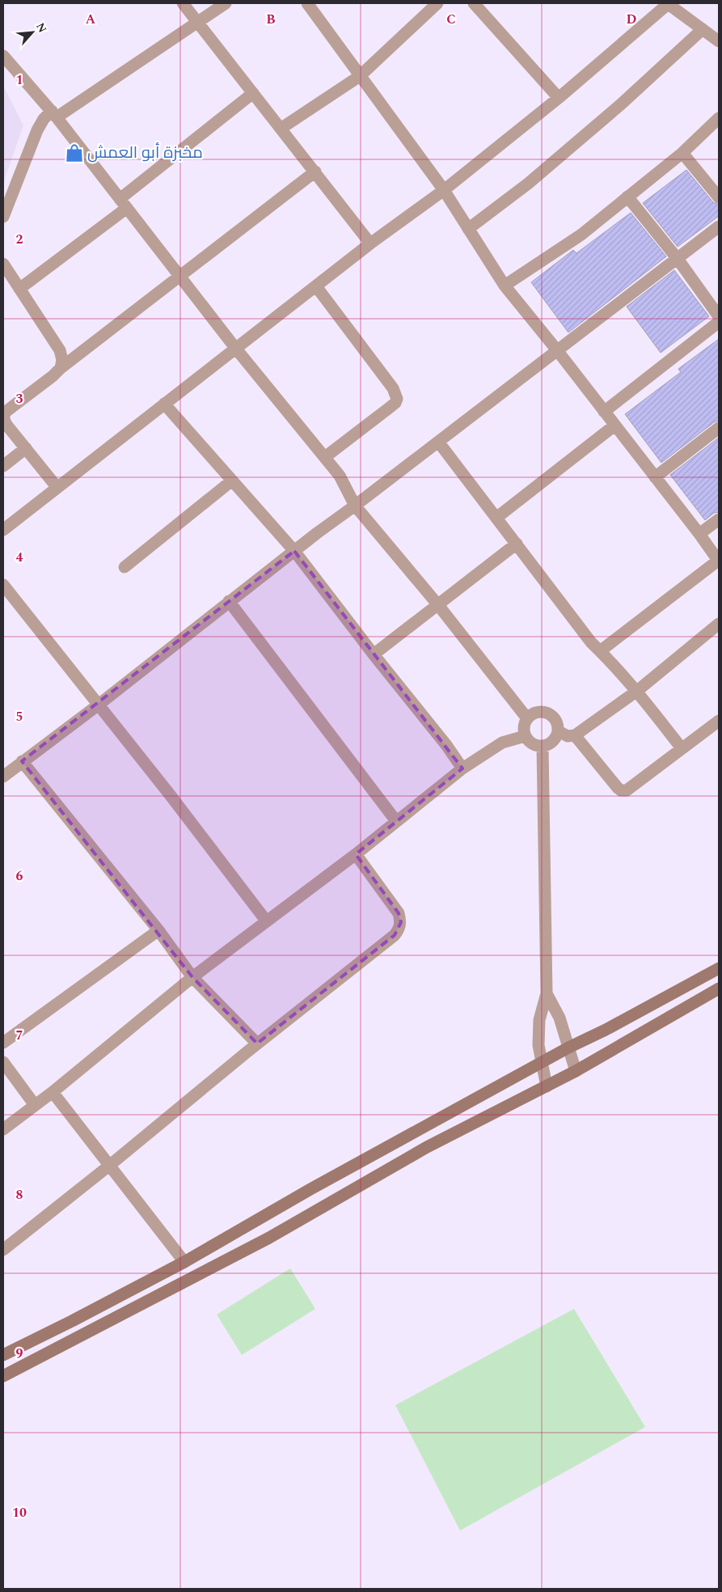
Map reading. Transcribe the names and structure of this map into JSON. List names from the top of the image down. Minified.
{"places":{"shop":["مخبزة أبو العمش"]},"north":"top right","grid":{"columns":["A","B","C","D"],"rows":["1","2","3","4","5","6","7","8","9","10"]}}
